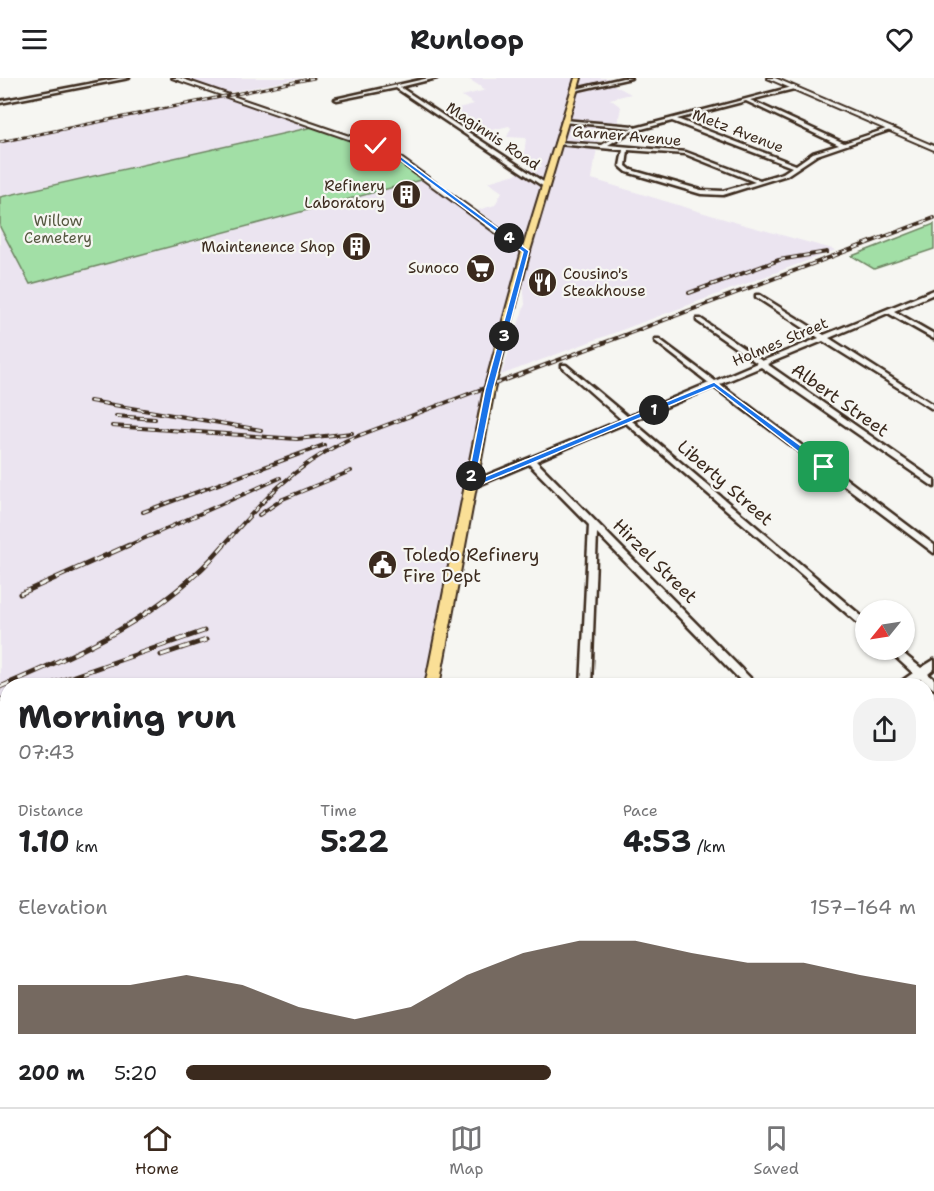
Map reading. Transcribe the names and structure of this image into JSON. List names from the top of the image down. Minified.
{"streets":{"street":["Metz Avenue","Maginnis Road","Garner Avenue","Holmes Street","Albert Street","Liberty Street","Hirzel Street"]},"crossings":[["Holmes Street","Albert Street"],["Holmes Street","Liberty Street"],["Holmes Street","Hirzel Street"]],"parks":["Willow Cemetery"],"places":{"building":["Refinery Laboratory","Maintenence Shop"],"supermarket":["Sunoco"],"restaurant":["Cousino's Steakhouse"],"public building":["Toledo Refinery Fire Dept"]},"north":"bottom left","page":{"header":"Runloop","pins":["4","3","1","2"],"heading":["Morning run","07:43"],"stats":[["Distance","1.10 km"],["Time","5:22"],["Pace","4:53 /km"]],"chart":["Elevation","157–164 m"],"list":[{"name":"200 m","note":"5:20"}],"tabs":["Home","Map","Saved"]}}
